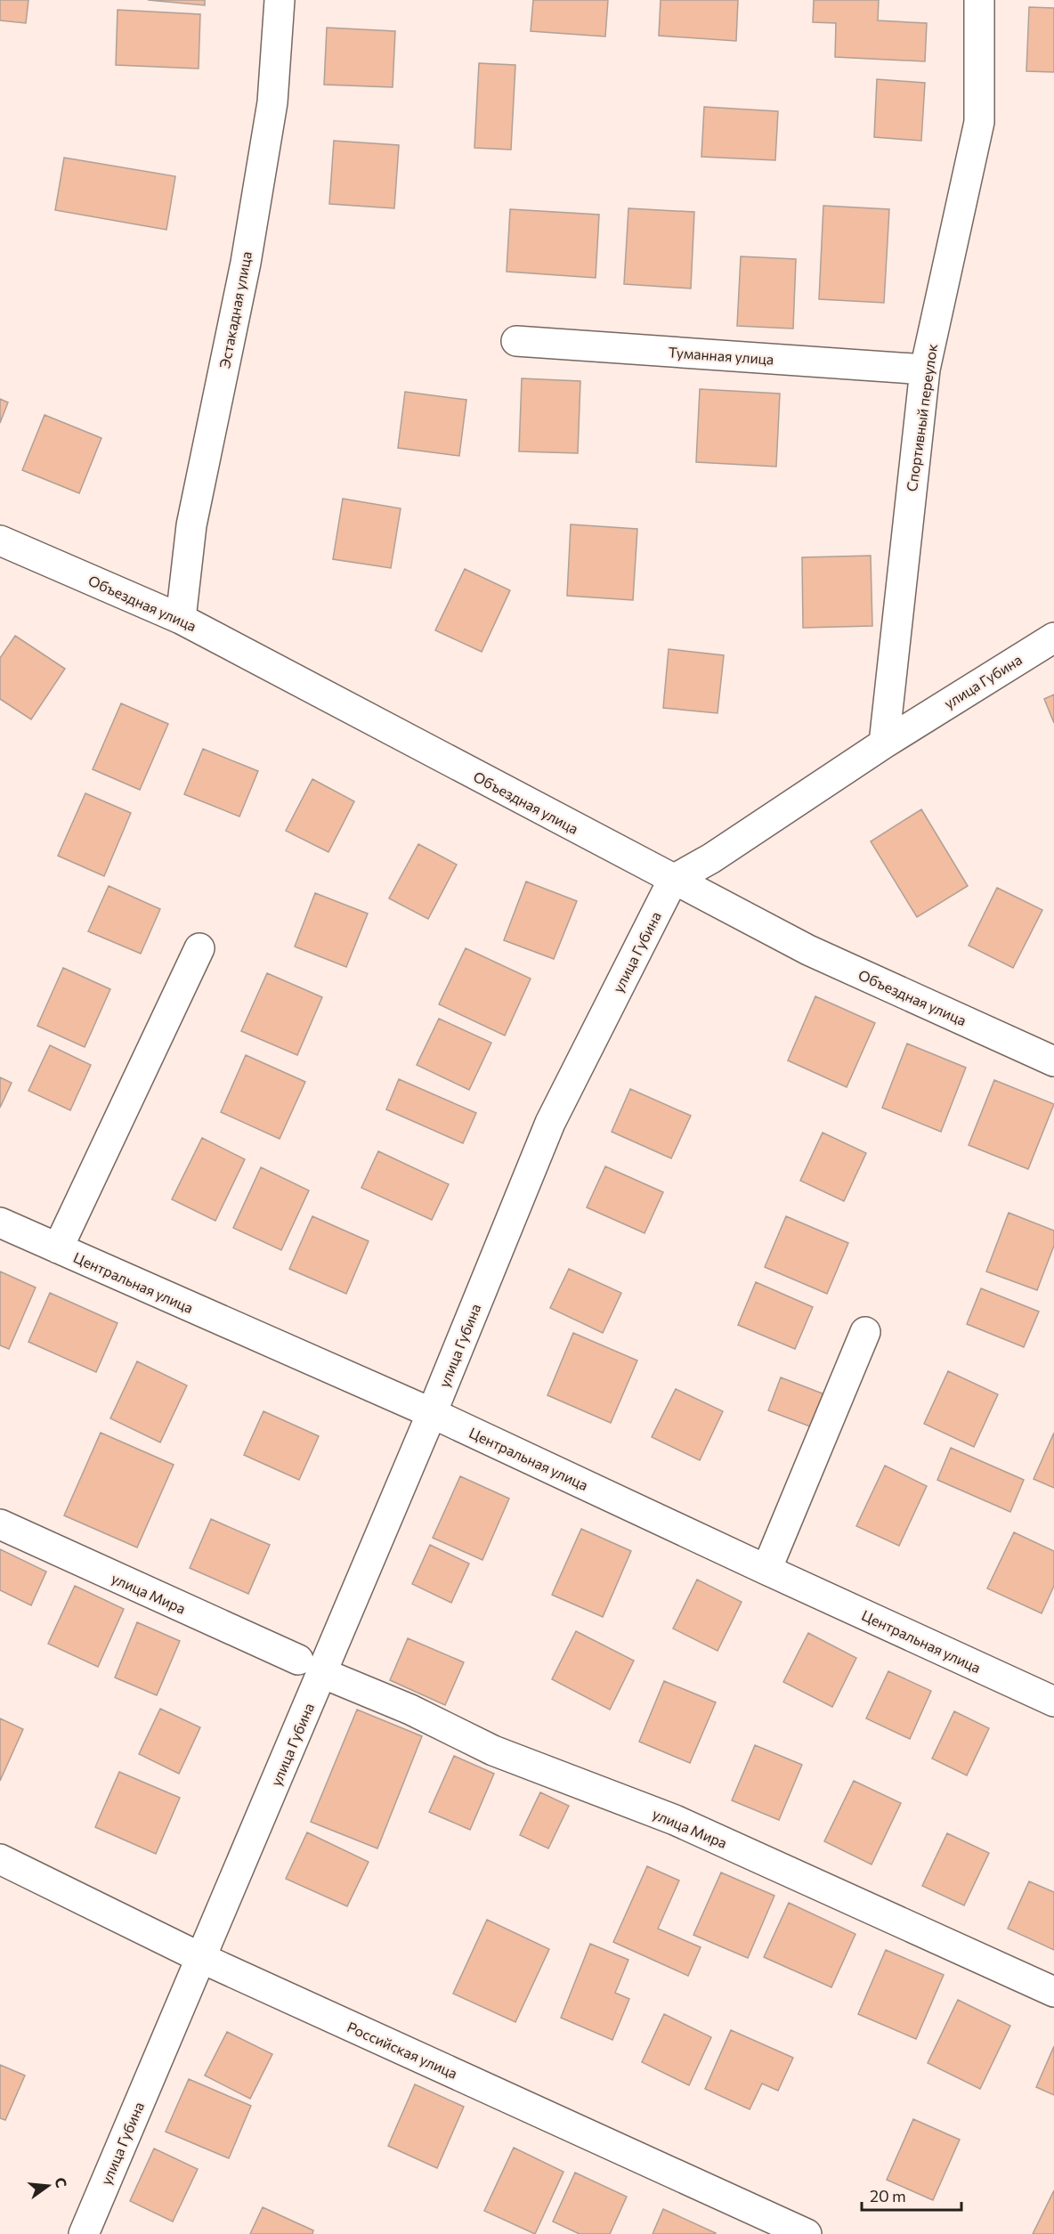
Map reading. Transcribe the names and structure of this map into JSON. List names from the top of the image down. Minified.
{"streets":{"street":["Эстакадная улица","Туманная улица","Спортивный переулок","Объездная улица","улица Губина","Центральная улица","улица Мира","Российская улица"]},"crossings":[["Эстакадная улица","Объездная улица"],["Туманная улица","Спортивный переулок"],["Спортивный переулок","улица Губина"],["Объездная улица","улица Губина"],["улица Губина","Центральная улица"],["улица Губина","улица Мира"],["улица Губина","Российская улица"]],"scale_bar":"20 m","north":"right"}
